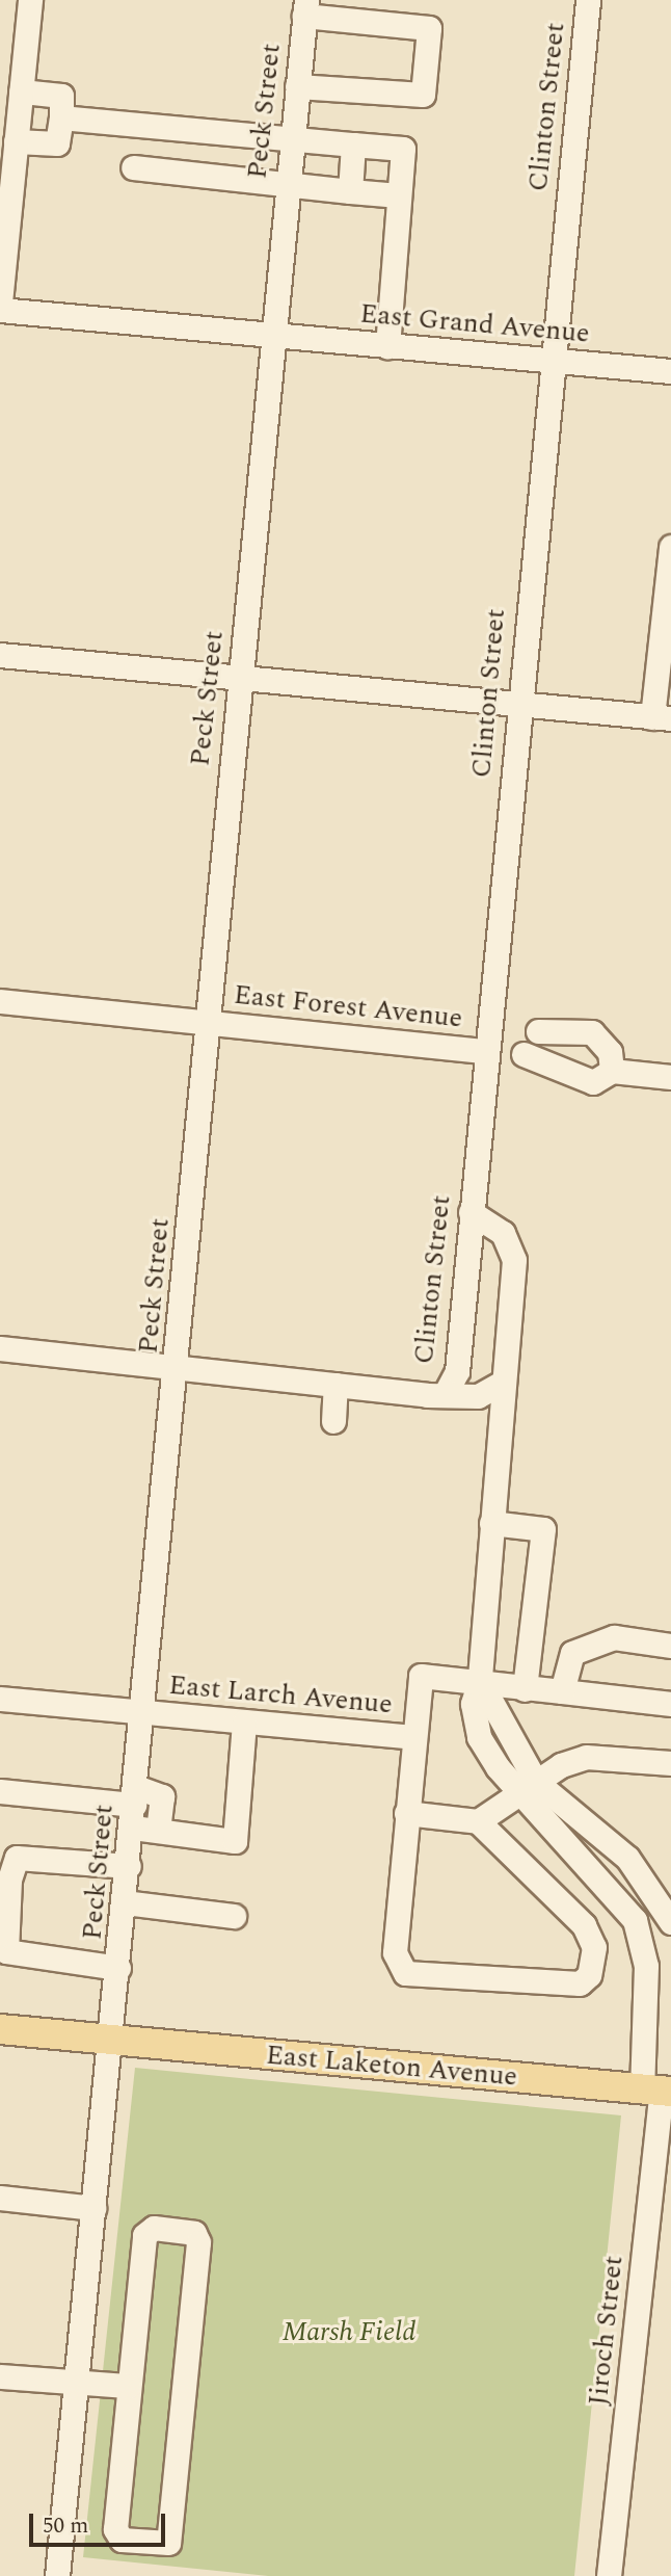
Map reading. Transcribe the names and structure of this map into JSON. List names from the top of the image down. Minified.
{"streets":{"main road":["East Laketon Avenue"],"street":["Clinton Street","Peck Street","East Grand Avenue","East Forest Avenue","East Larch Avenue","Jiroch Street"]},"crossings":[["Clinton Street","East Grand Avenue"],["Clinton Street","East Forest Avenue"],["Peck Street","East Grand Avenue"],["Peck Street","East Forest Avenue"],["Peck Street","East Larch Avenue"],["Peck Street","East Laketon Avenue"],["East Laketon Avenue","Jiroch Street"]],"parks":["Marsh Field"],"scale_bar":"50 m"}
